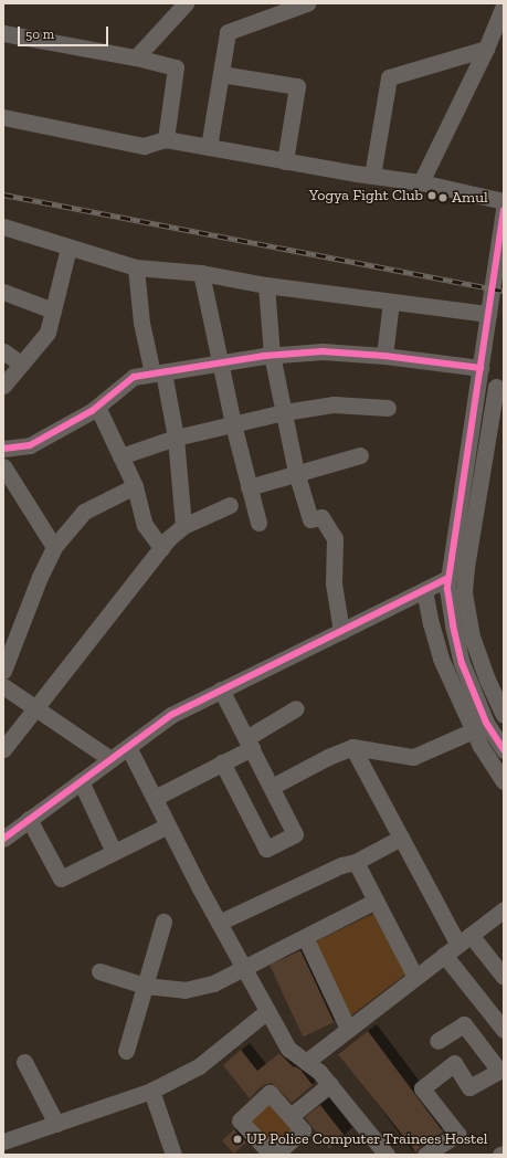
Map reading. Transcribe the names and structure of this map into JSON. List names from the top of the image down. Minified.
{"places":["Yogya Fight Club","Amul","UP Police Computer Trainees Hostel"],"scale_bar":"50 m"}
